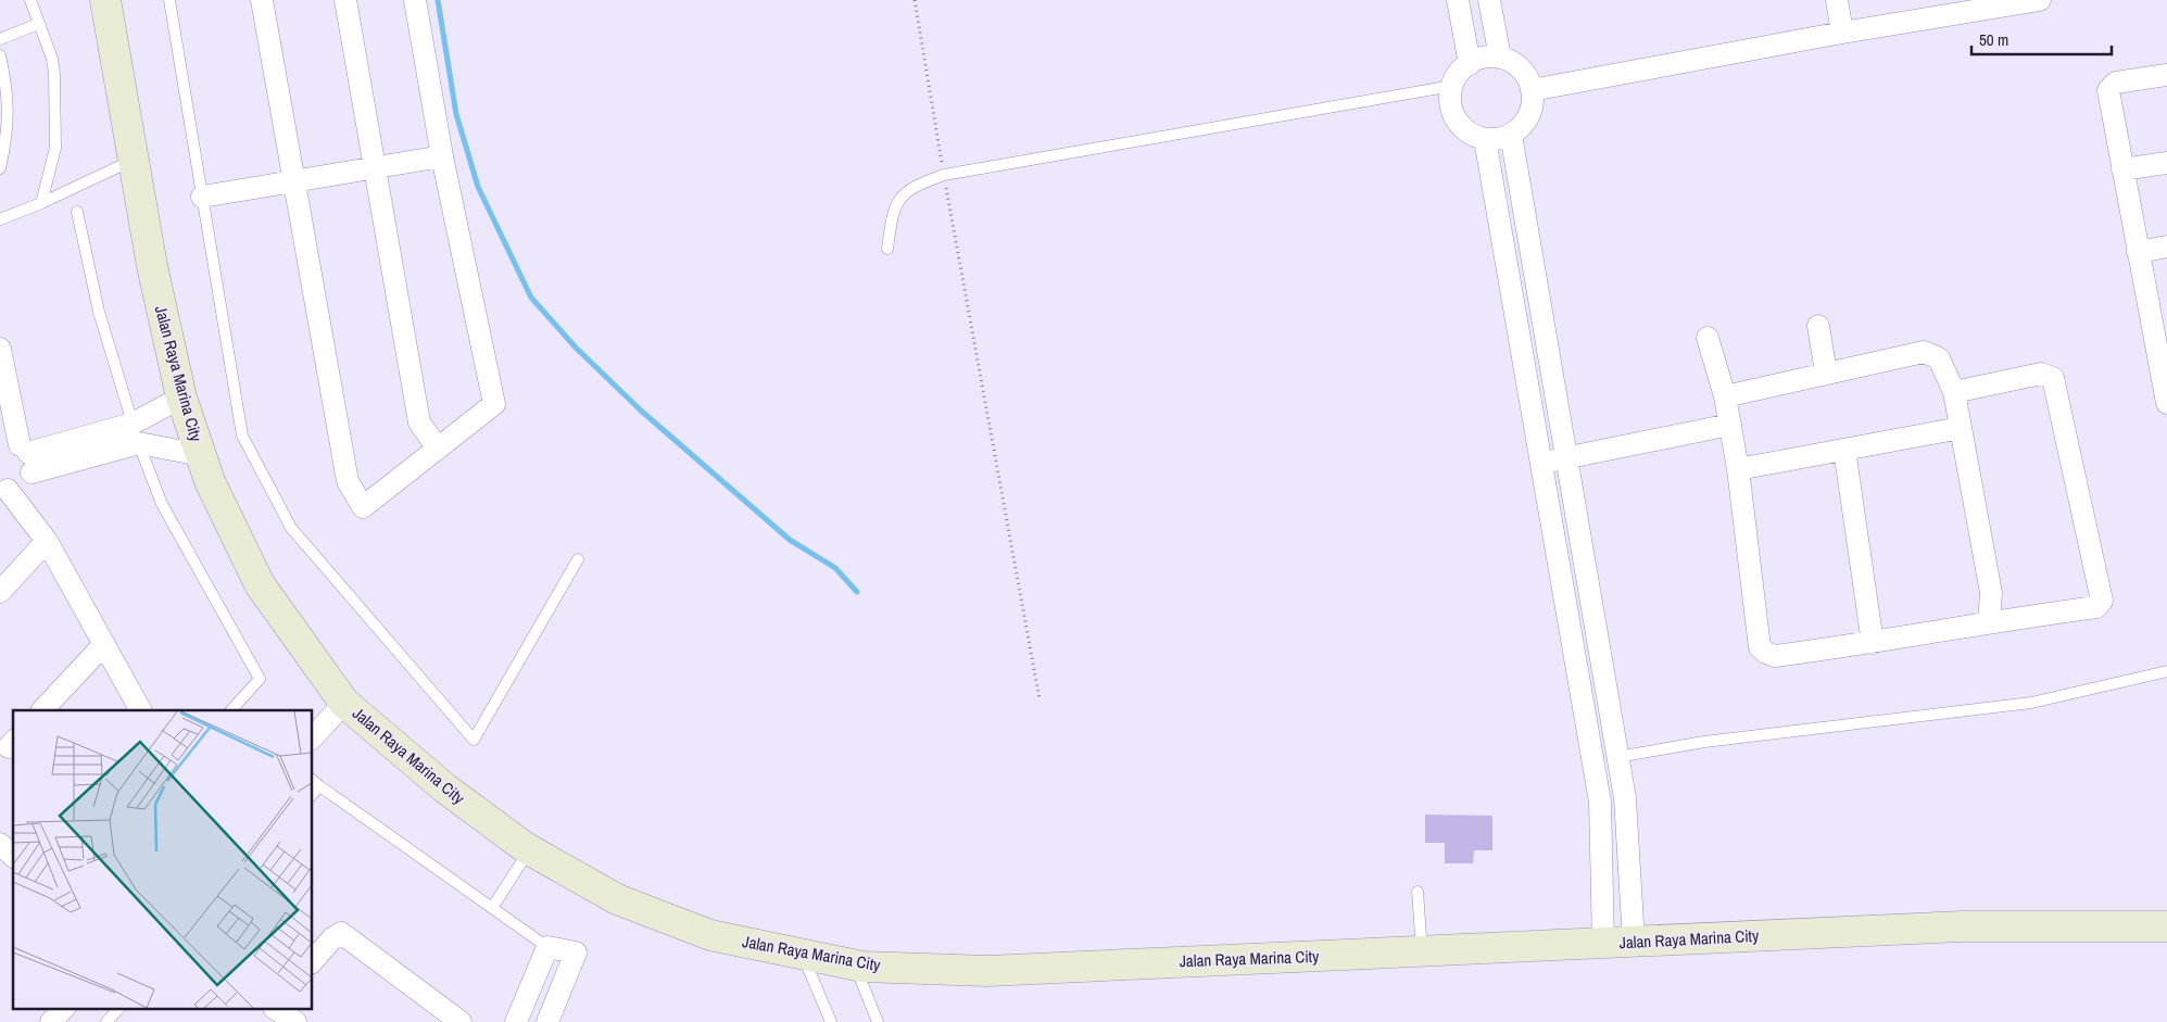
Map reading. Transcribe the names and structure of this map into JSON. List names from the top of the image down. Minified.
{"streets":{"main road":["Jalan Raya Marina City"]},"scale_bar":"50 m"}
